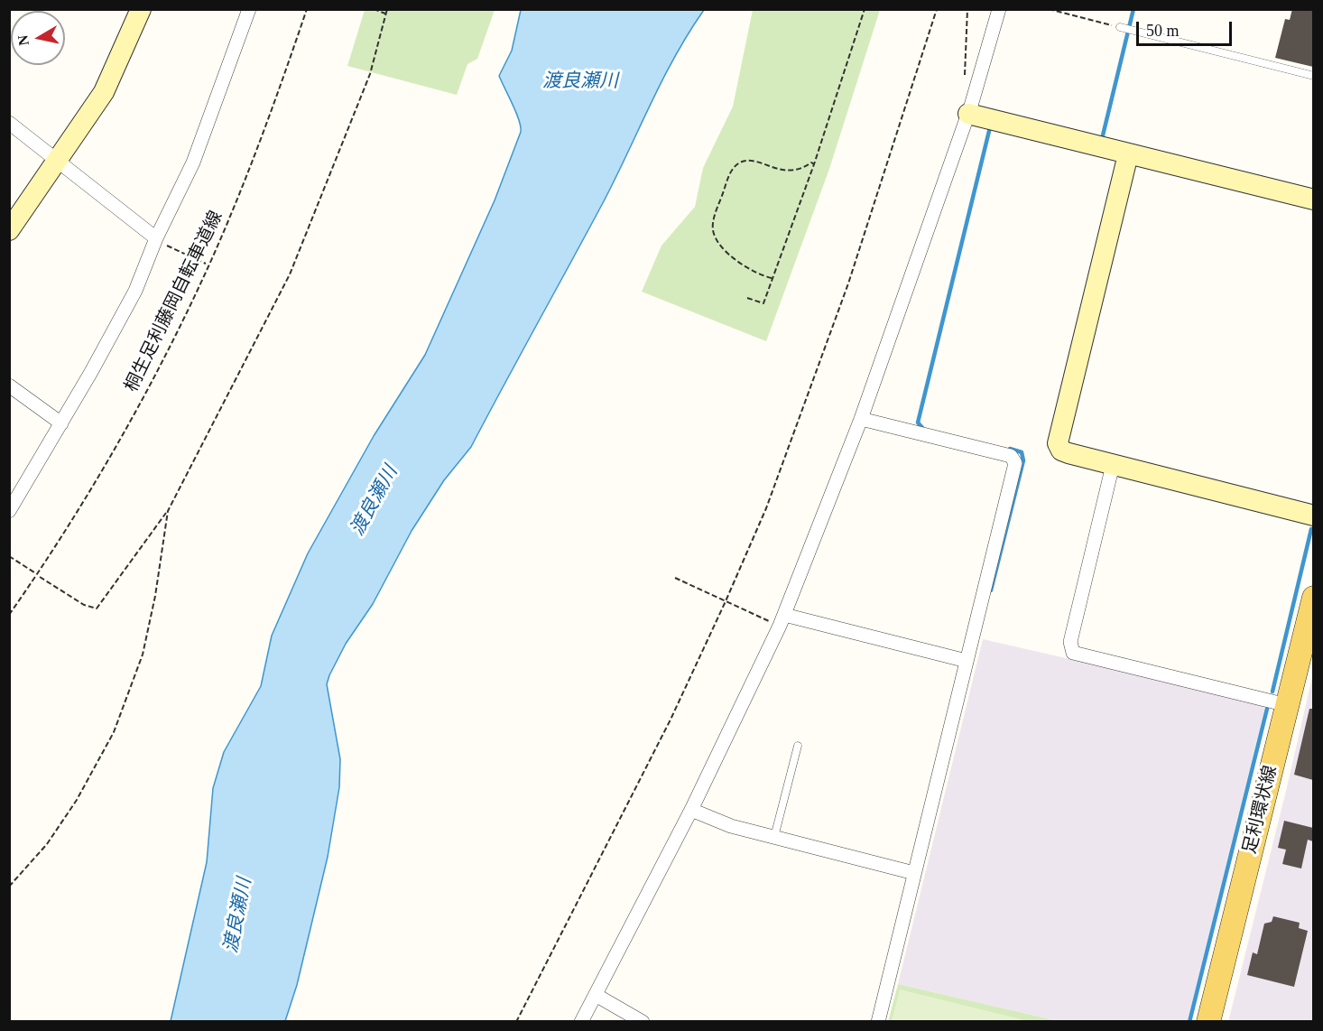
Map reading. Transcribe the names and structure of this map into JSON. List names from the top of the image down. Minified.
{"streets":{"main road":["足利環状線"],"path":["桐生足利藤岡自転車道線"]},"water":["渡良瀬川"],"scale_bar":"50 m","north":"left"}
